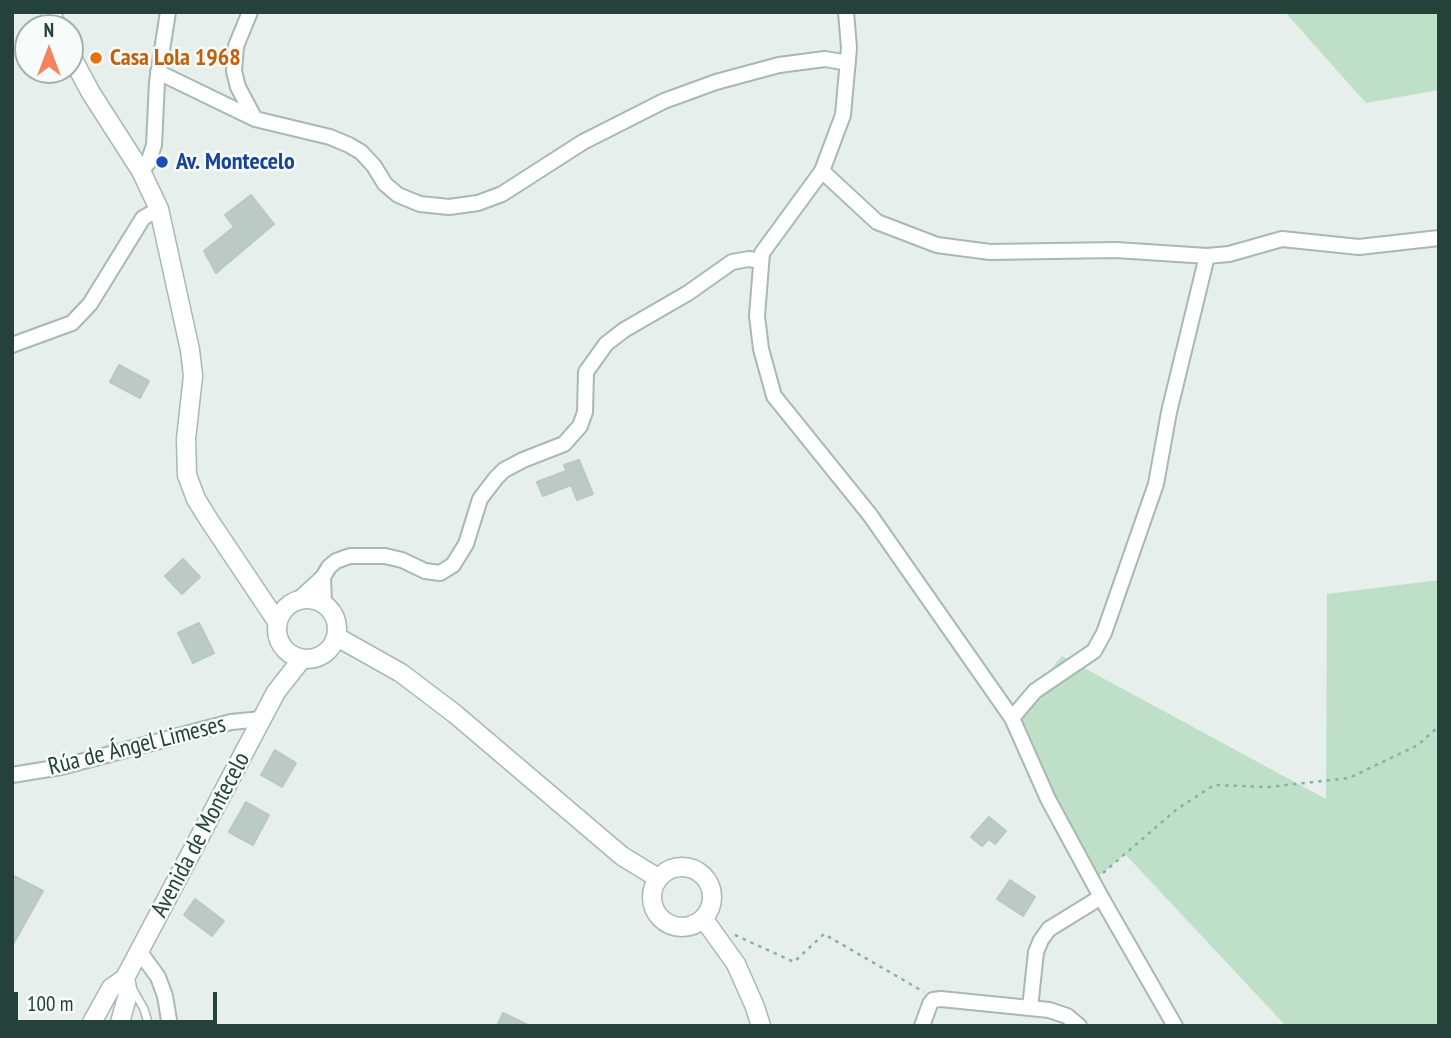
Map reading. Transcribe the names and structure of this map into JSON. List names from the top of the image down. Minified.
{"streets":{"street":["Rúa de Ángel Limeses","Avenida de Montecelo"]},"crossings":[["Rúa de Ángel Limeses","Avenida de Montecelo"]],"places":["Casa Lola 1968","Av. Montecelo"],"scale_bar":"100 m","north":"top"}
